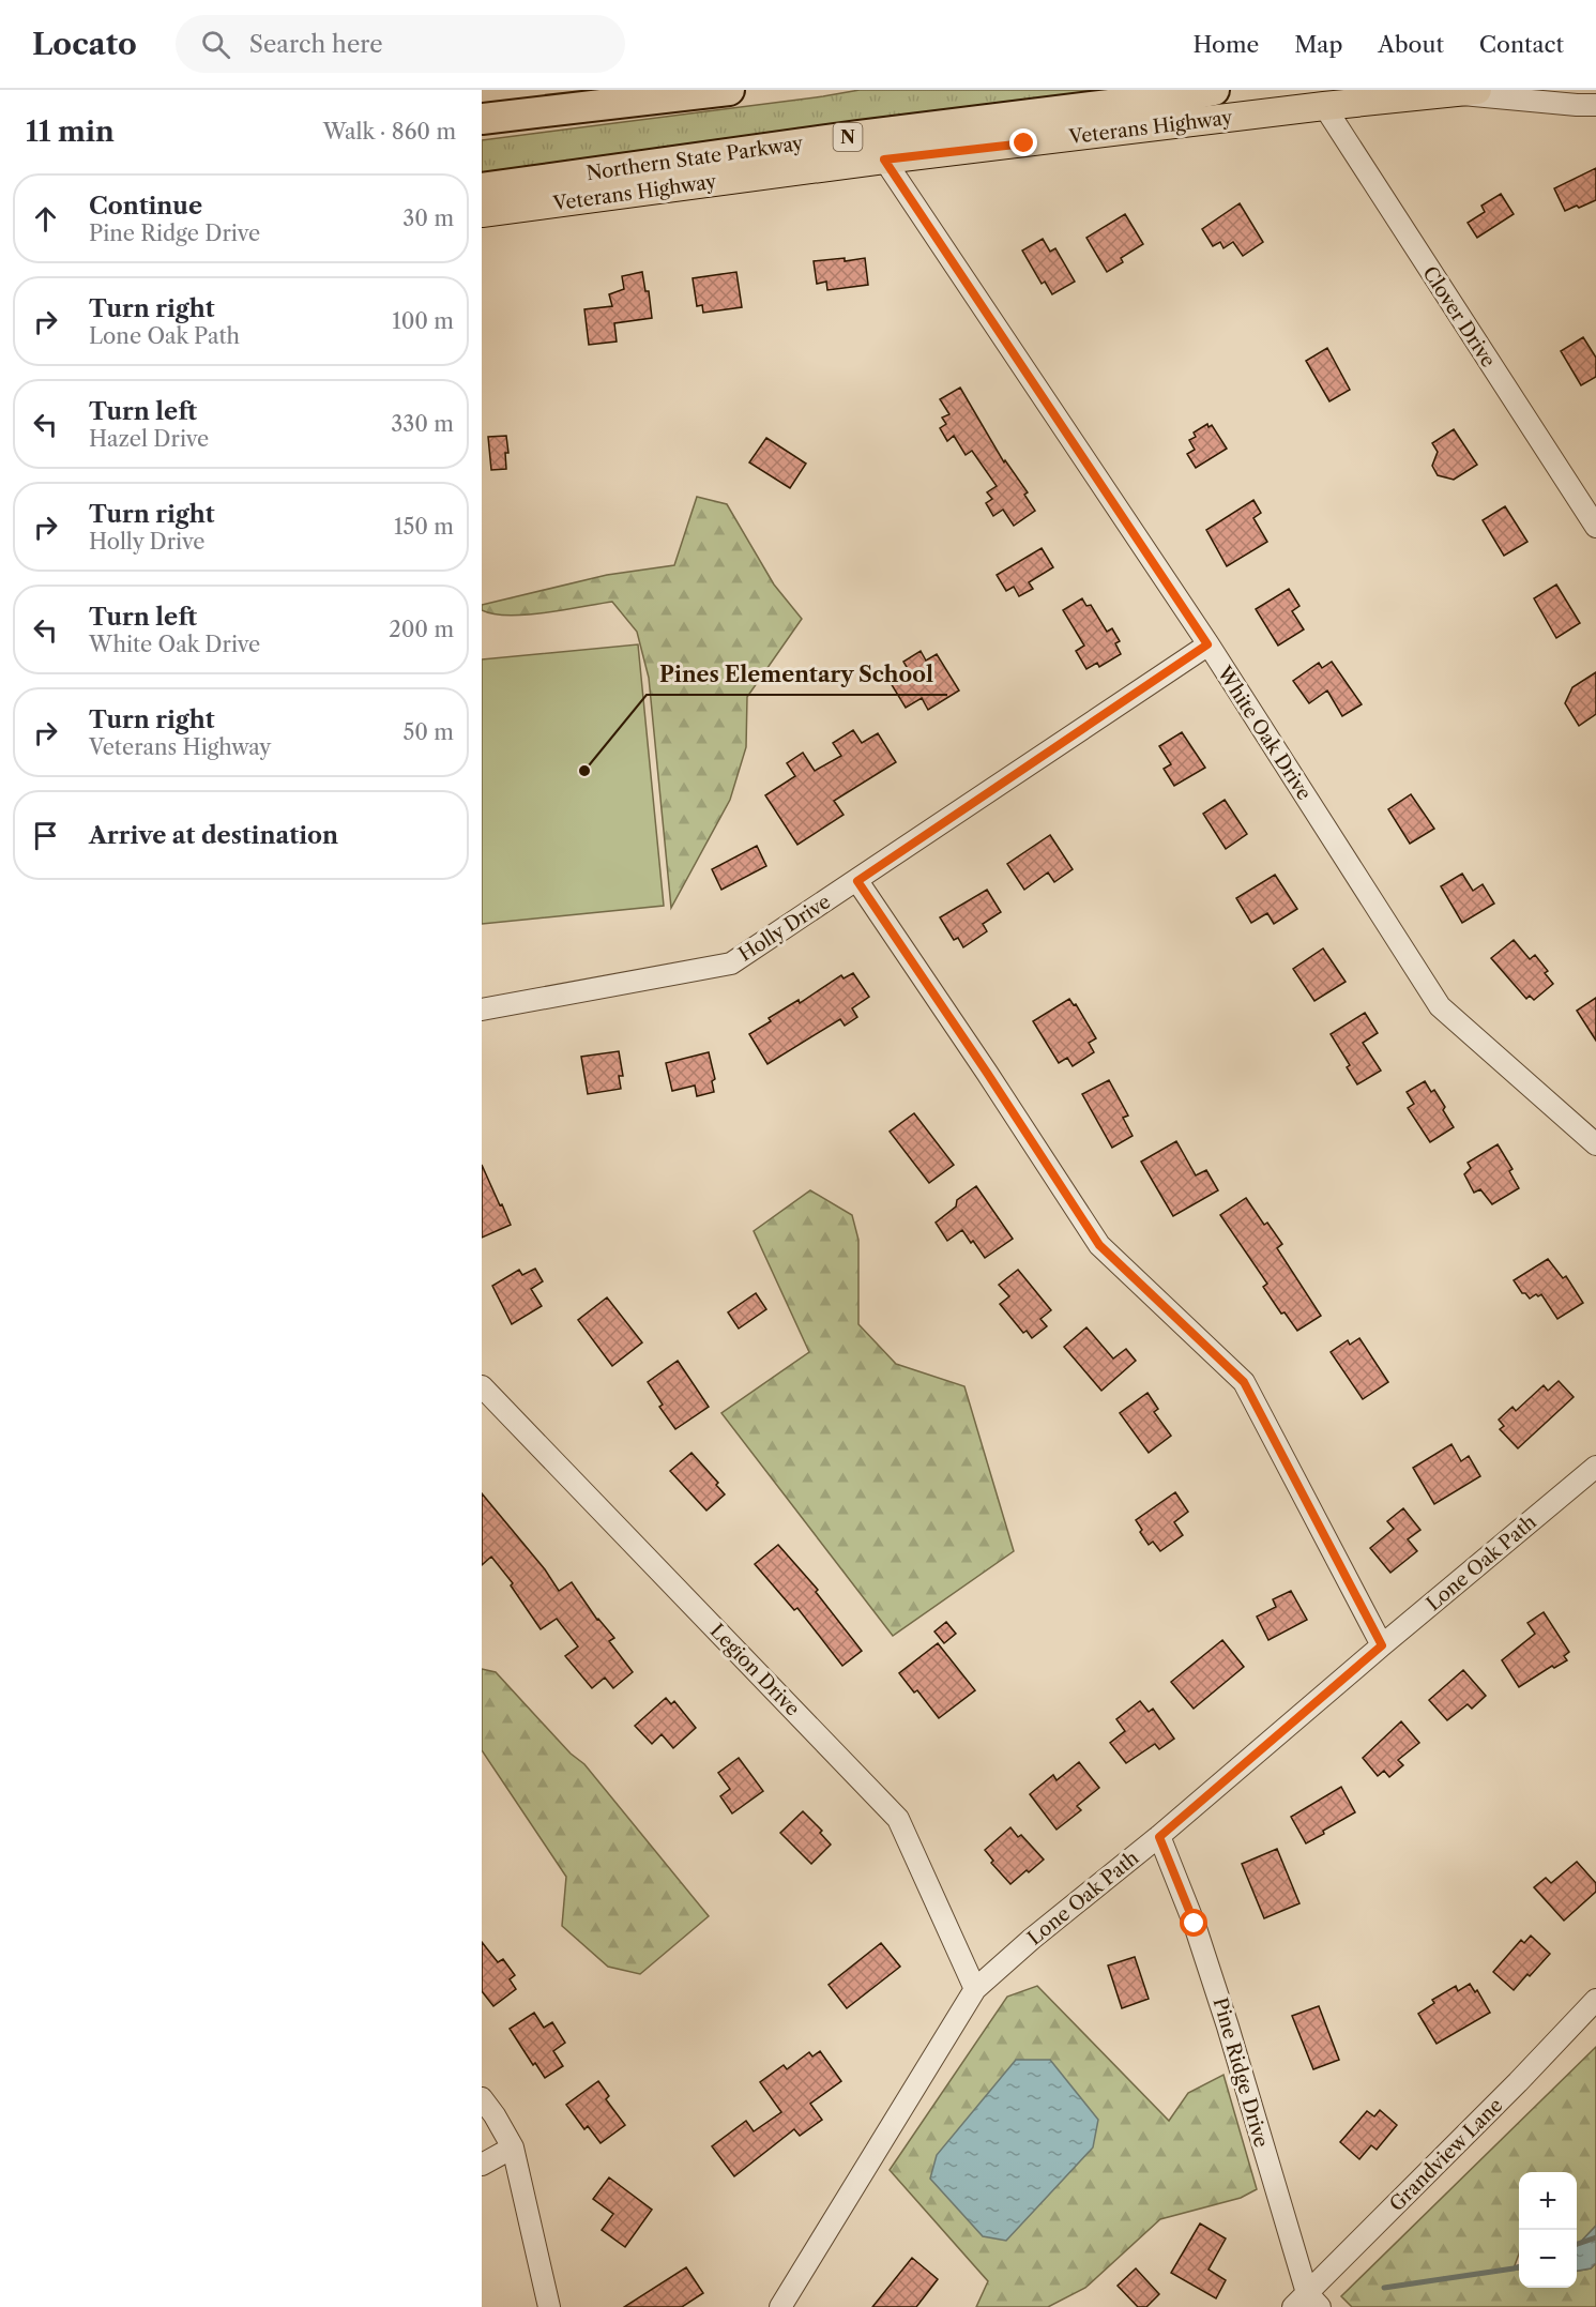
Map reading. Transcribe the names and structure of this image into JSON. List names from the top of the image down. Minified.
{"streets":{"highway":["N","Northern State Parkway"],"main road":["Veterans Highway"],"street":["Clover Drive","White Oak Drive","Holly Drive","Lone Oak Path","Legion Drive","Pine Ridge Drive","Grandview Lane"]},"crossings":[["Veterans Highway","Clover Drive"],["Veterans Highway","White Oak Drive"],["White Oak Drive","Holly Drive"],["Lone Oak Path","Legion Drive"],["Lone Oak Path","Pine Ridge Drive"],["Pine Ridge Drive","Grandview Lane"]],"places":["Pines Elementary School"],"page":{"header":"Locato","search":"Search here","nav":["Home","Map","About","Contact"],"heading":["11 min","Walk · 860 m"],"list":[["Continue","Pine Ridge Drive","30 m"],["Turn right","Lone Oak Path","100 m"],["Turn left","Hazel Drive","330 m"],["Turn right","Holly Drive","150 m"],["Turn left","White Oak Drive","200 m"],["Turn right","Veterans Highway","50 m"],"Arrive at destination"],"map_buttons":["+","−"]}}
